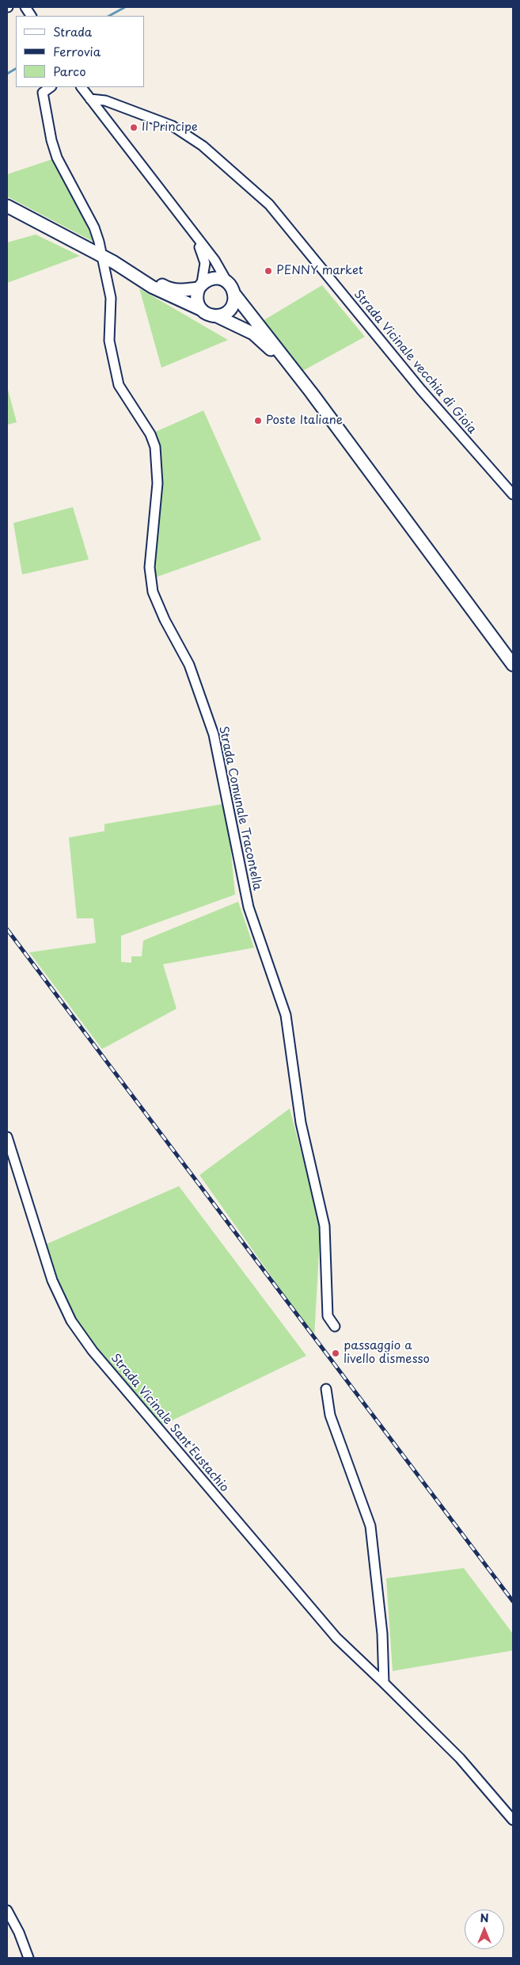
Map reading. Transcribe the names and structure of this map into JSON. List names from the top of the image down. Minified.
{"streets":{"street":["Strada Vicinale vecchia di Gioia","Strada Comunale Tracontella","Strada Vicinale Sant'Eustachio"]},"places":["Il Principe","PENNY market","Poste Italiane","passaggio a livello dismesso"],"legend":["Strada","Ferrovia","Parco"],"north":"top"}
